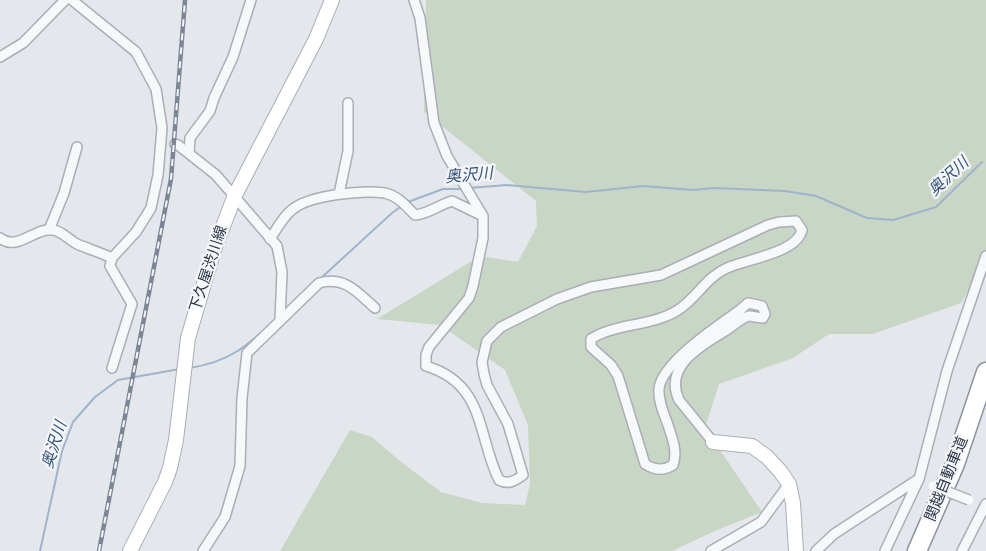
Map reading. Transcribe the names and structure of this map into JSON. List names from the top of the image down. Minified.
{"streets":{"highway":["関越自動車道"],"main road":["下久屋渋川線"]},"water":["奥沢川"]}
